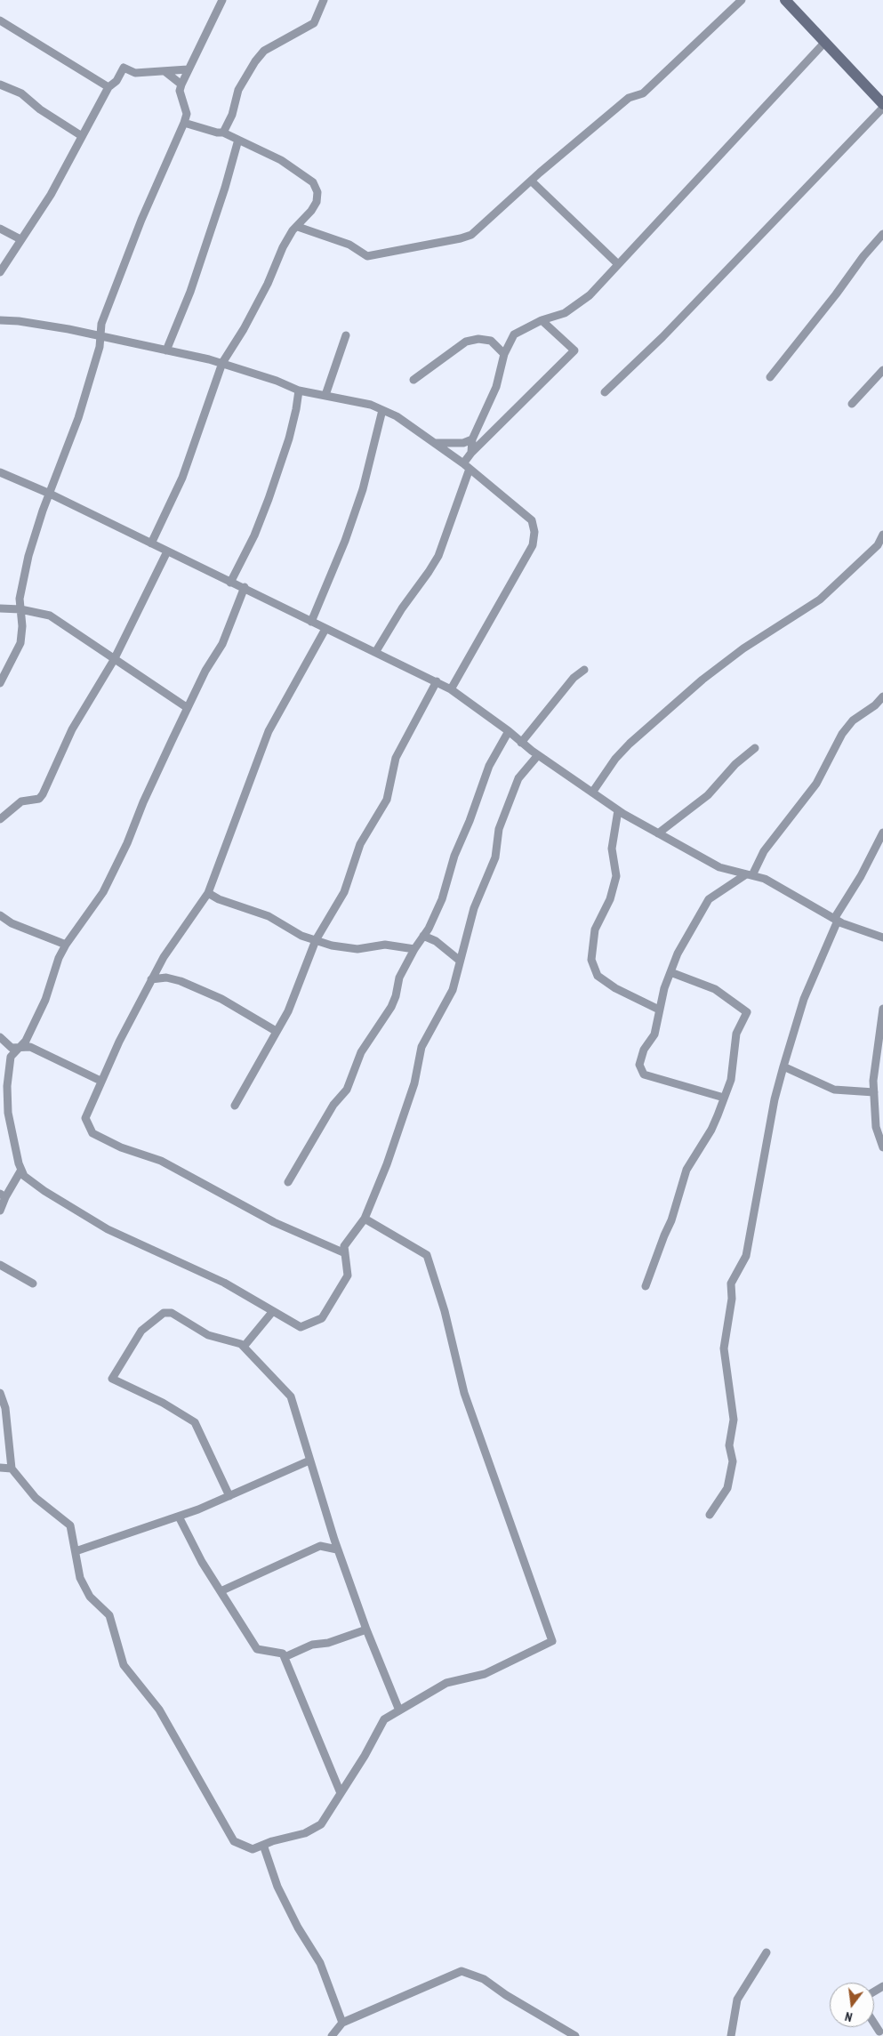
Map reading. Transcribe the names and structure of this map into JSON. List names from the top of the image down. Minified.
{"north":"bottom"}
